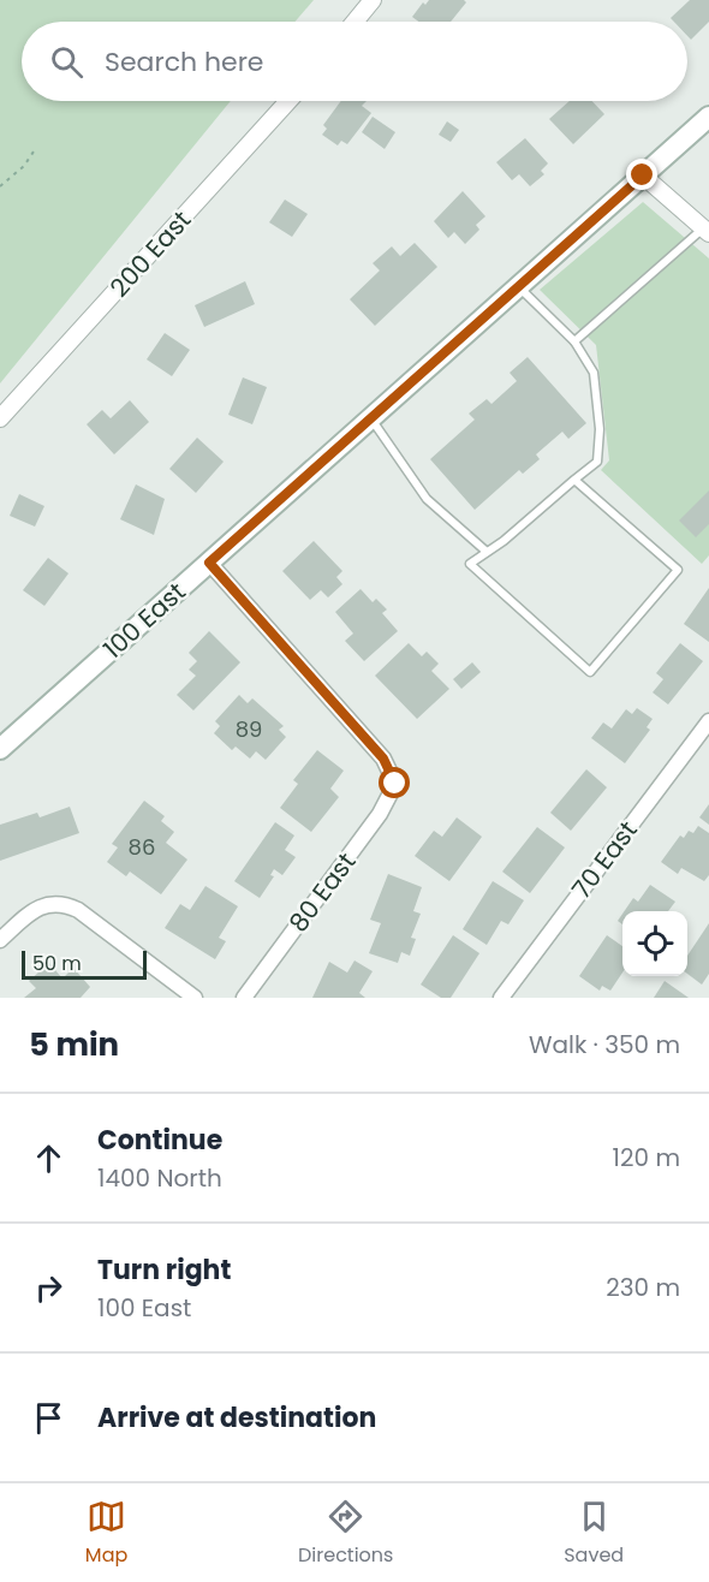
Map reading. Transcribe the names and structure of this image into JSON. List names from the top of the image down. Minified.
{"streets":{"main road":["100 East"],"street":["200 East","70 East","80 East"]},"crossings":[["100 East","80 East"]],"house_numbers":["89","86"],"scale_bar":"50 m","page":{"search":"Search here","scale":"50 m","heading":["5 min","Walk · 350 m"],"list":[["Continue","1400 North","120 m"],["Turn right","100 East","230 m"],"Arrive at destination"],"nav":["Map","Directions","Saved"]}}
